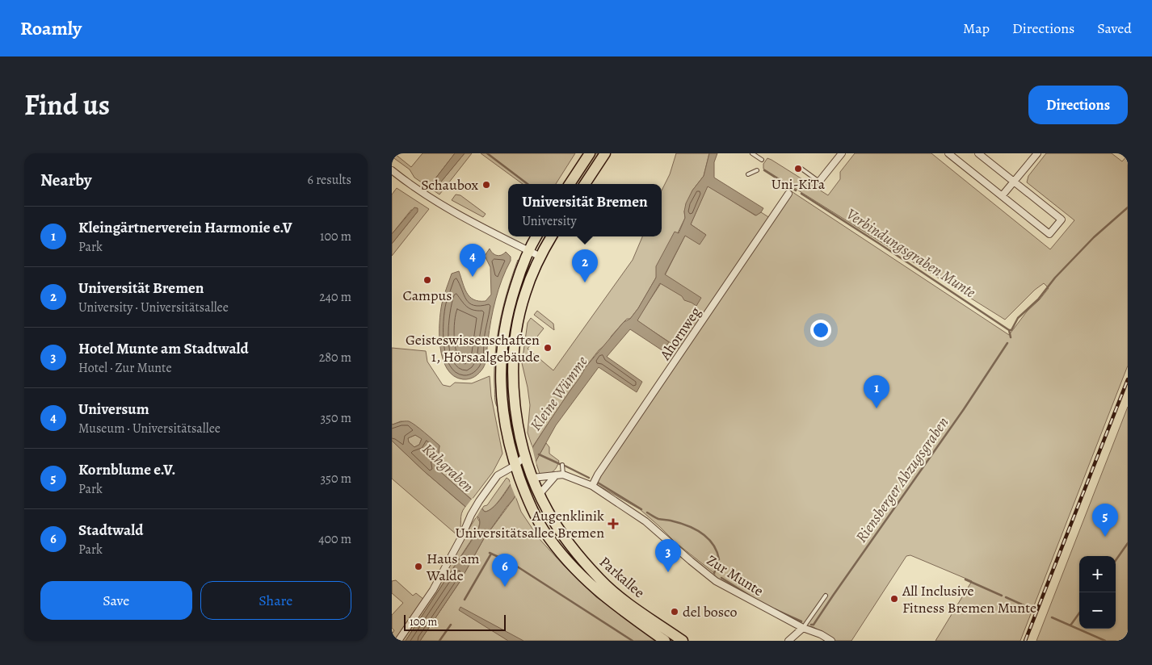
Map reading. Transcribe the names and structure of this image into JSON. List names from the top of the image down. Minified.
{"streets":{"main road":["Parkallee"],"street":["Ahornweg","Zur Munte"]},"crossings":[["Ahornweg","Zur Munte"]],"water":["Verbindungsgraben Munte","Kleine Wümme","Kuhgraben","Riensberger Abzugsgraben"],"places":{"other":["Uni-KiTa","Schaubox","Campus","Geisteswissenschaften 1, Hörsaalgebäude","Haus am Walde","All Inclusive Fitness Bremen Munte","del bosco"],"health":["Augenklinik Universitätsallee Bremen"]},"scale_bar":"100 m","page":{"header":"Roamly","nav":["Map","Directions","Saved"],"title":"Find us","buttons":["Directions",["Save","Share"]],"heading":["Nearby","6 results"],"popup":["Universität Bremen","University"],"list":[{"mark":"1","name":"Kleingärtnerverein Harmonie e.V","note":"Park","value":"100 m"},{"mark":"2","name":"Universität Bremen","note":"University · Universitätsallee","value":"240 m"},{"mark":"3","name":"Hotel Munte am Stadtwald","note":"Hotel · Zur Munte","value":"280 m"},{"mark":"4","name":"Universum","note":"Museum · Universitätsallee","value":"350 m"},{"mark":"5","name":"Kornblume e.V.","note":"Park","value":"350 m"},{"mark":"6","name":"Stadtwald","note":"Park","value":"400 m"}],"pins":["4","2","1","5","3","6"],"map_buttons":["+","−"],"scale":"100 m"}}
